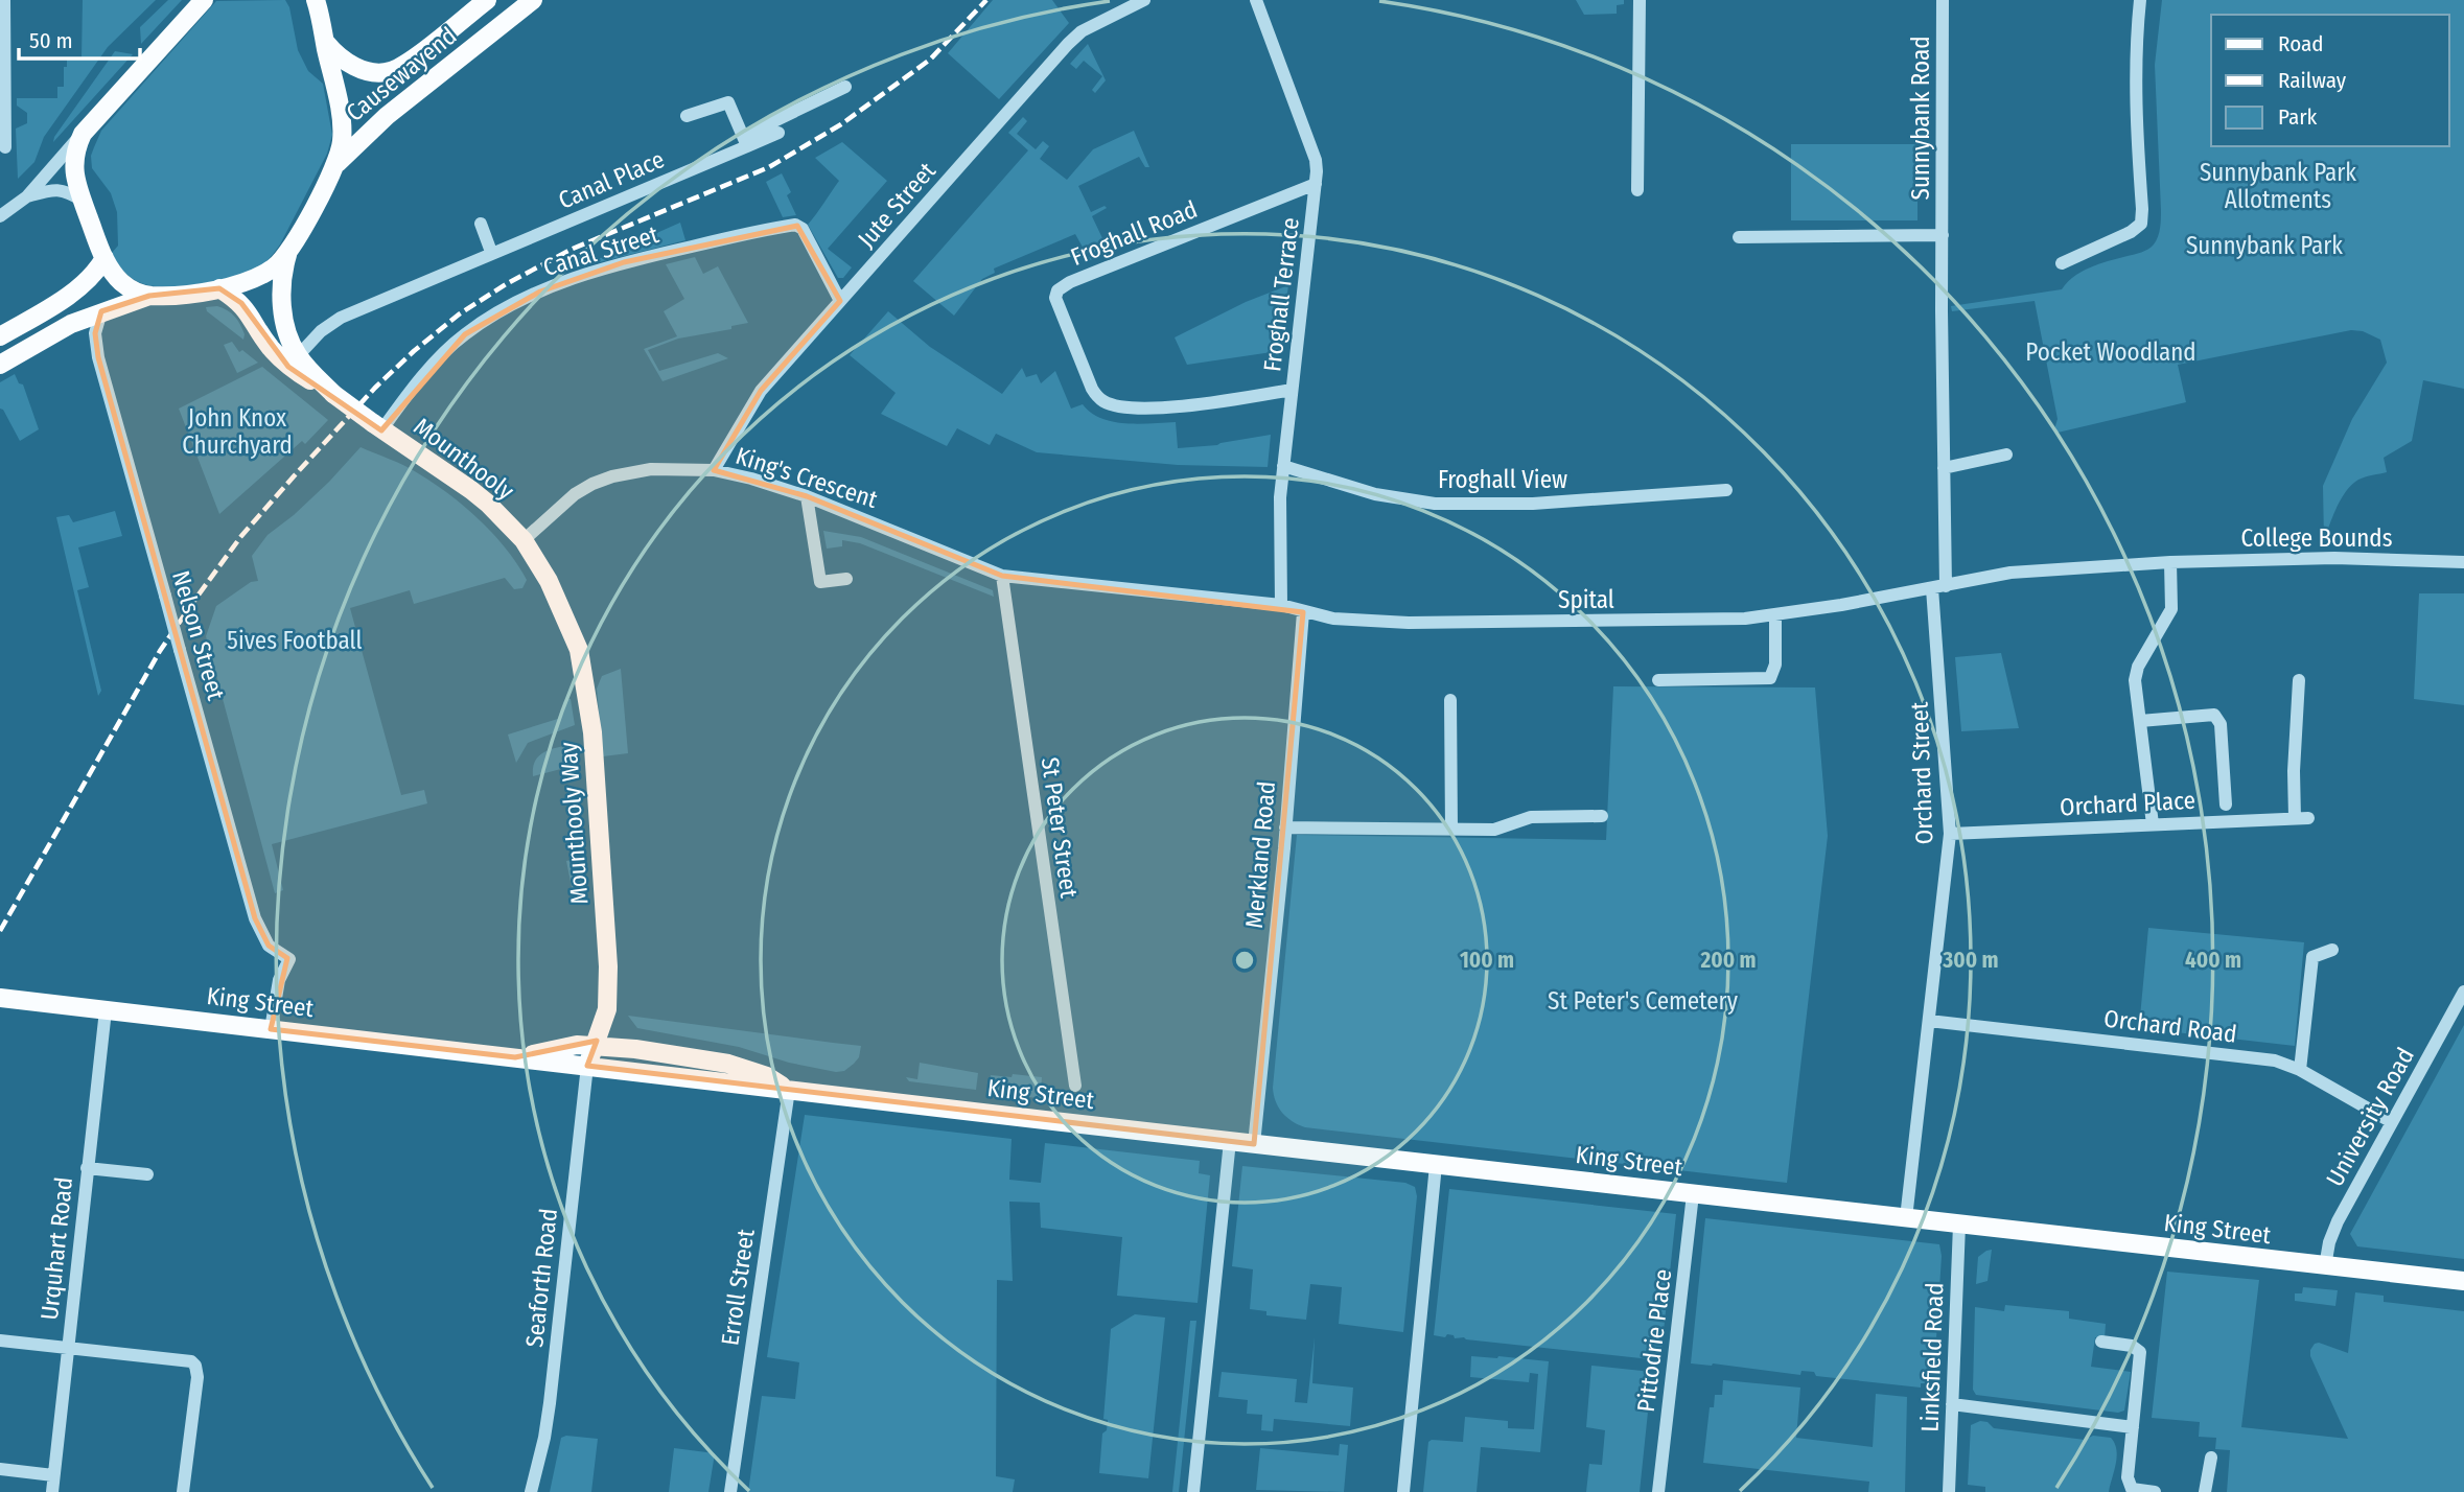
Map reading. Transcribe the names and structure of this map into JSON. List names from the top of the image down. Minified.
{"streets":{"main road":["Causewayend","Mounthooly","Mounthooly Way","King Street"],"street":["Sunnybank Road","Canal Place","Jute Street","Froghall Road","Canal Street","Froghall Terrace","King's Crescent","Froghall View","College Bounds","Spital","Nelson Street","Orchard Street","Orchard Place","St Peter Street","Merkland Road","Orchard Road","University Road","Urquhart Road","Seaforth Road","Erroll Street","Pittodrie Place","Linksfield Road"]},"crossings":[["Sunnybank Road","Spital"],["Sunnybank Road","Orchard Street"],["Canal Place","Mounthooly"],["Jute Street","Canal Street"],["Jute Street","King's Crescent"],["Froghall Road","Froghall Terrace"],["Canal Street","Mounthooly"],["Froghall Terrace","Froghall View"],["Froghall Terrace","Spital"],["Mounthooly","King's Crescent"],["Mounthooly","Mounthooly Way"],["King's Crescent","Spital"],["King's Crescent","St Peter Street"],["College Bounds","Spital"],["Spital","Orchard Street"],["Spital","St Peter Street"],["Spital","Merkland Road"],["Nelson Street","King Street"],["Orchard Street","Orchard Place"],["Orchard Street","King Street"],["Orchard Street","Orchard Road"],["Mounthooly Way","King Street"],["Mounthooly Way","Seaforth Road"],["Merkland Road","King Street"],["King Street","University Road"],["King Street","Urquhart Road"],["King Street","Seaforth Road"],["King Street","Erroll Street"],["King Street","Pittodrie Place"],["King Street","Linksfield Road"],["Orchard Road","University Road"]],"parks":["Sunnybank Park Allotments","Sunnybank Park","Pocket Woodland","John Knox Churchyard","5ives Football","St Peter's Cemetery"],"legend":["Road","Railway","Park"],"scale_bar":"50 m","rings":["100 m","200 m","300 m","400 m"]}
